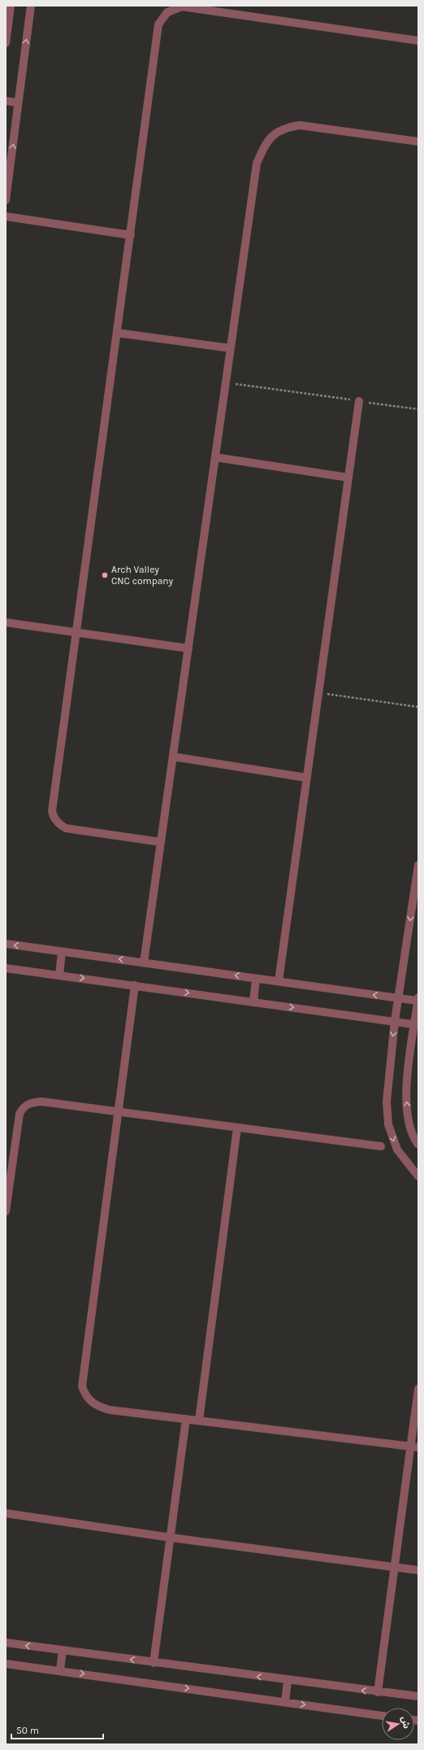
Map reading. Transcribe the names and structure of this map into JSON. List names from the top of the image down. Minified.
{"places":["Arch Valley CNC company"],"scale_bar":"50 m","north":"right"}
